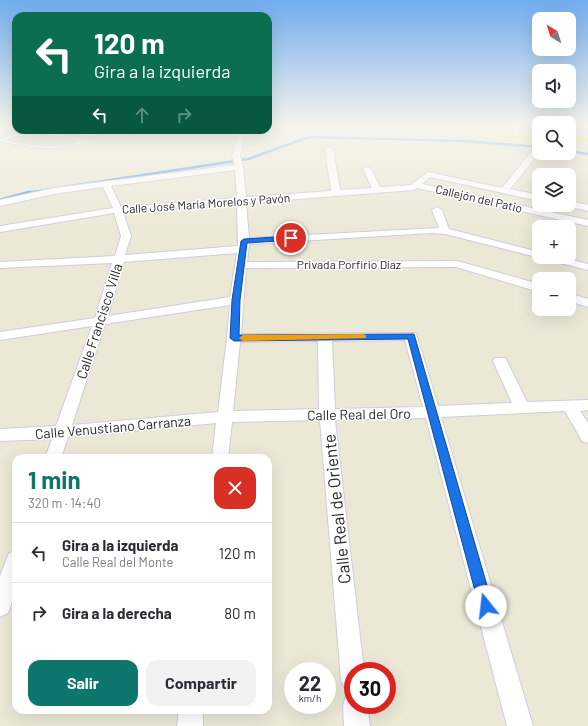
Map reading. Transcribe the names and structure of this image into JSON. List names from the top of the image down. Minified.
{"streets":{"street":["Callejón del Patio","Calle José María Morelos y Pavón","Privada Porfirio Díaz","Calle Francisco Villa","Calle Real del Oro","Calle Venustiano Carranza","Calle Real de Oriente"]},"crossings":[["Callejón del Patio","Calle José María Morelos y Pavón"],["Calle José María Morelos y Pavón","Calle Francisco Villa"],["Calle Francisco Villa","Calle Venustiano Carranza"],["Calle Real del Oro","Calle Venustiano Carranza"],["Calle Real del Oro","Calle Real de Oriente"]],"north":"top left","page":{"map_buttons":["+","−"],"turn":["120 m","Gira a la izquierda"],"heading":["1 min","320 m · 14:40"],"list":[{"name":"Gira a la izquierda","note":"Calle Real del Monte","value":"120 m"},{"name":"Gira a la derecha","value":"80 m"}],"buttons":["Salir","Compartir"],"speed":"22 km/h","limit":"30"}}
